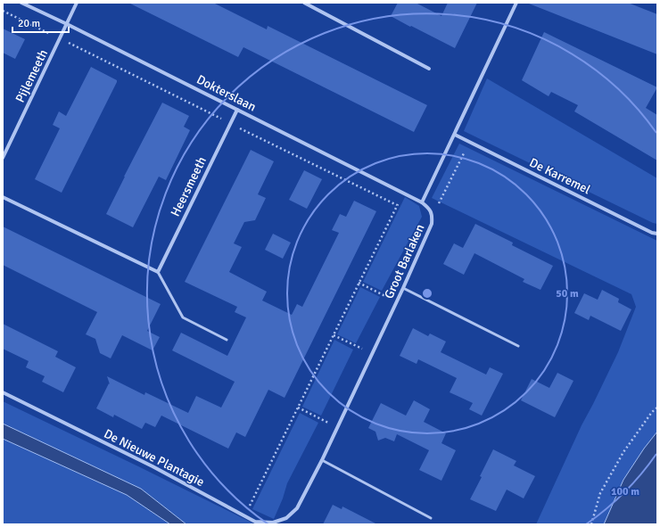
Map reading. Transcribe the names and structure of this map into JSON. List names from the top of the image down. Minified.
{"streets":{"street":["Pijlemeeth","Dokterslaan","De Karremel","Heersmeeth","Groot Barlaken","De Nieuwe Plantagie"]},"crossings":[["Pijlemeeth","Dokterslaan"],["Dokterslaan","Heersmeeth"],["Dokterslaan","Groot Barlaken"],["Groot Barlaken","De Nieuwe Plantagie"]],"scale_bar":"20 m","rings":["50 m","100 m"]}
